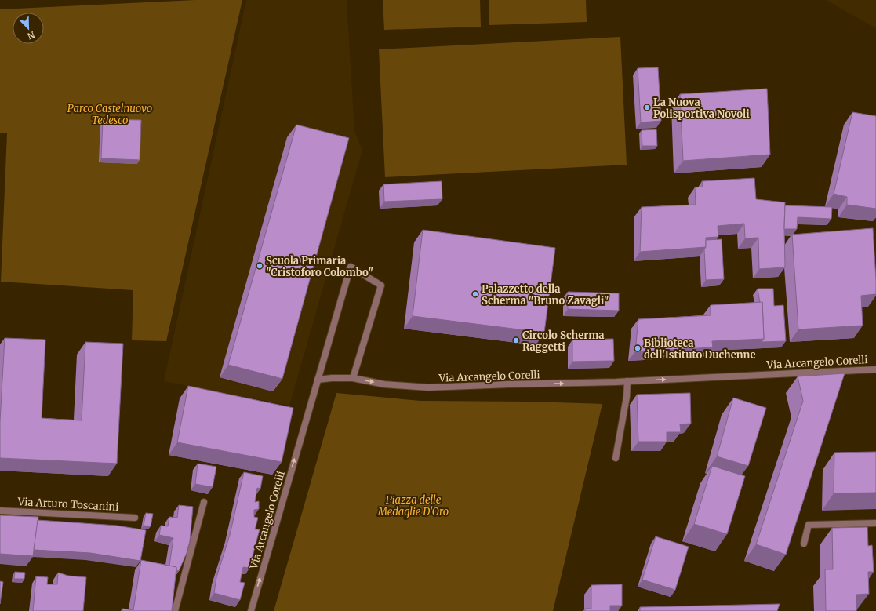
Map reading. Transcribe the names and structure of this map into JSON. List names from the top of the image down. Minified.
{"streets":{"street":["Via Arcangelo Corelli","Via Arturo Toscanini"]},"one_way":["Via Arcangelo Corelli"],"parks":["Parco Castelnuovo Tedesco","Piazza delle Medaglie D'Oro"],"places":["La Nuova Polisportiva Novoli","Scuola Primaria \"Cristoforo Colombo\"","Palazzetto della Scherma \"Bruno Zavagli\"","Circolo Scherma Raggetti","Biblioteca dell'Istituto Duchenne"],"north":"bottom right"}
